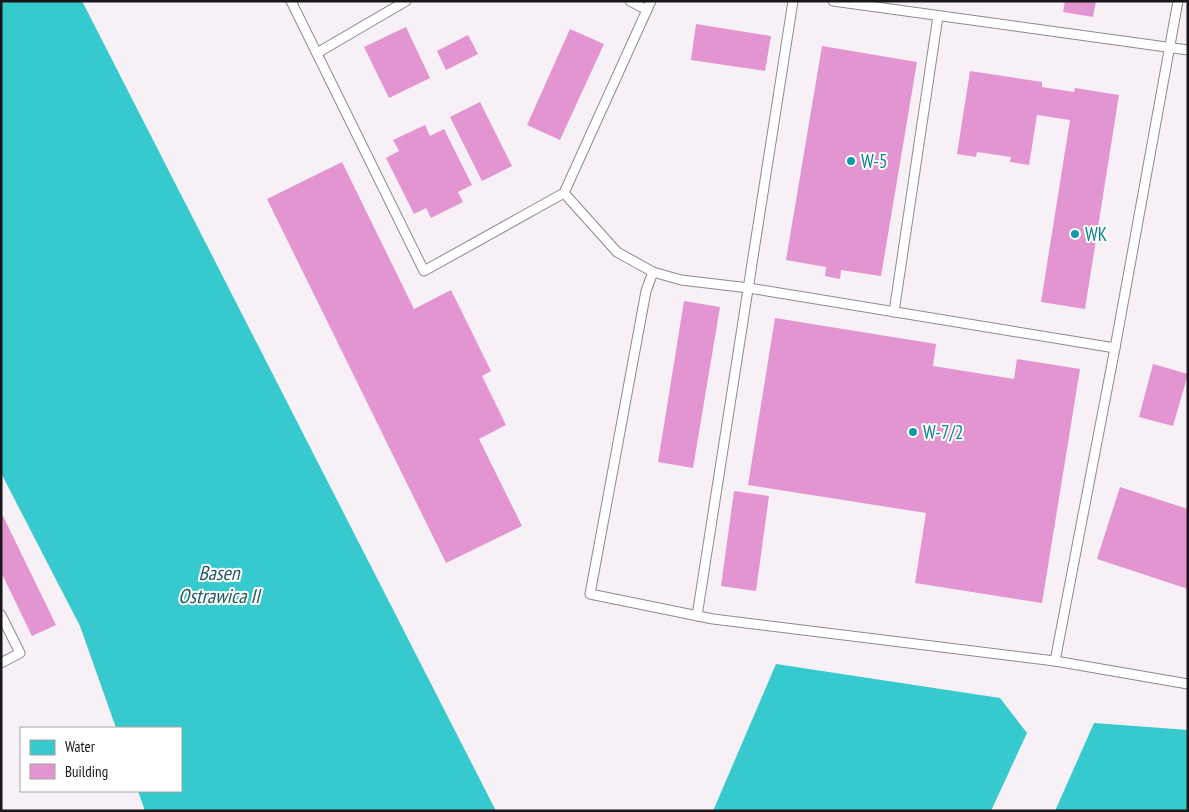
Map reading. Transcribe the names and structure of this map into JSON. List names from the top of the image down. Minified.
{"water":["Basen Ostrawica II"],"places":["W-5","WK","W-7/2"],"legend":["Water","Building"]}
